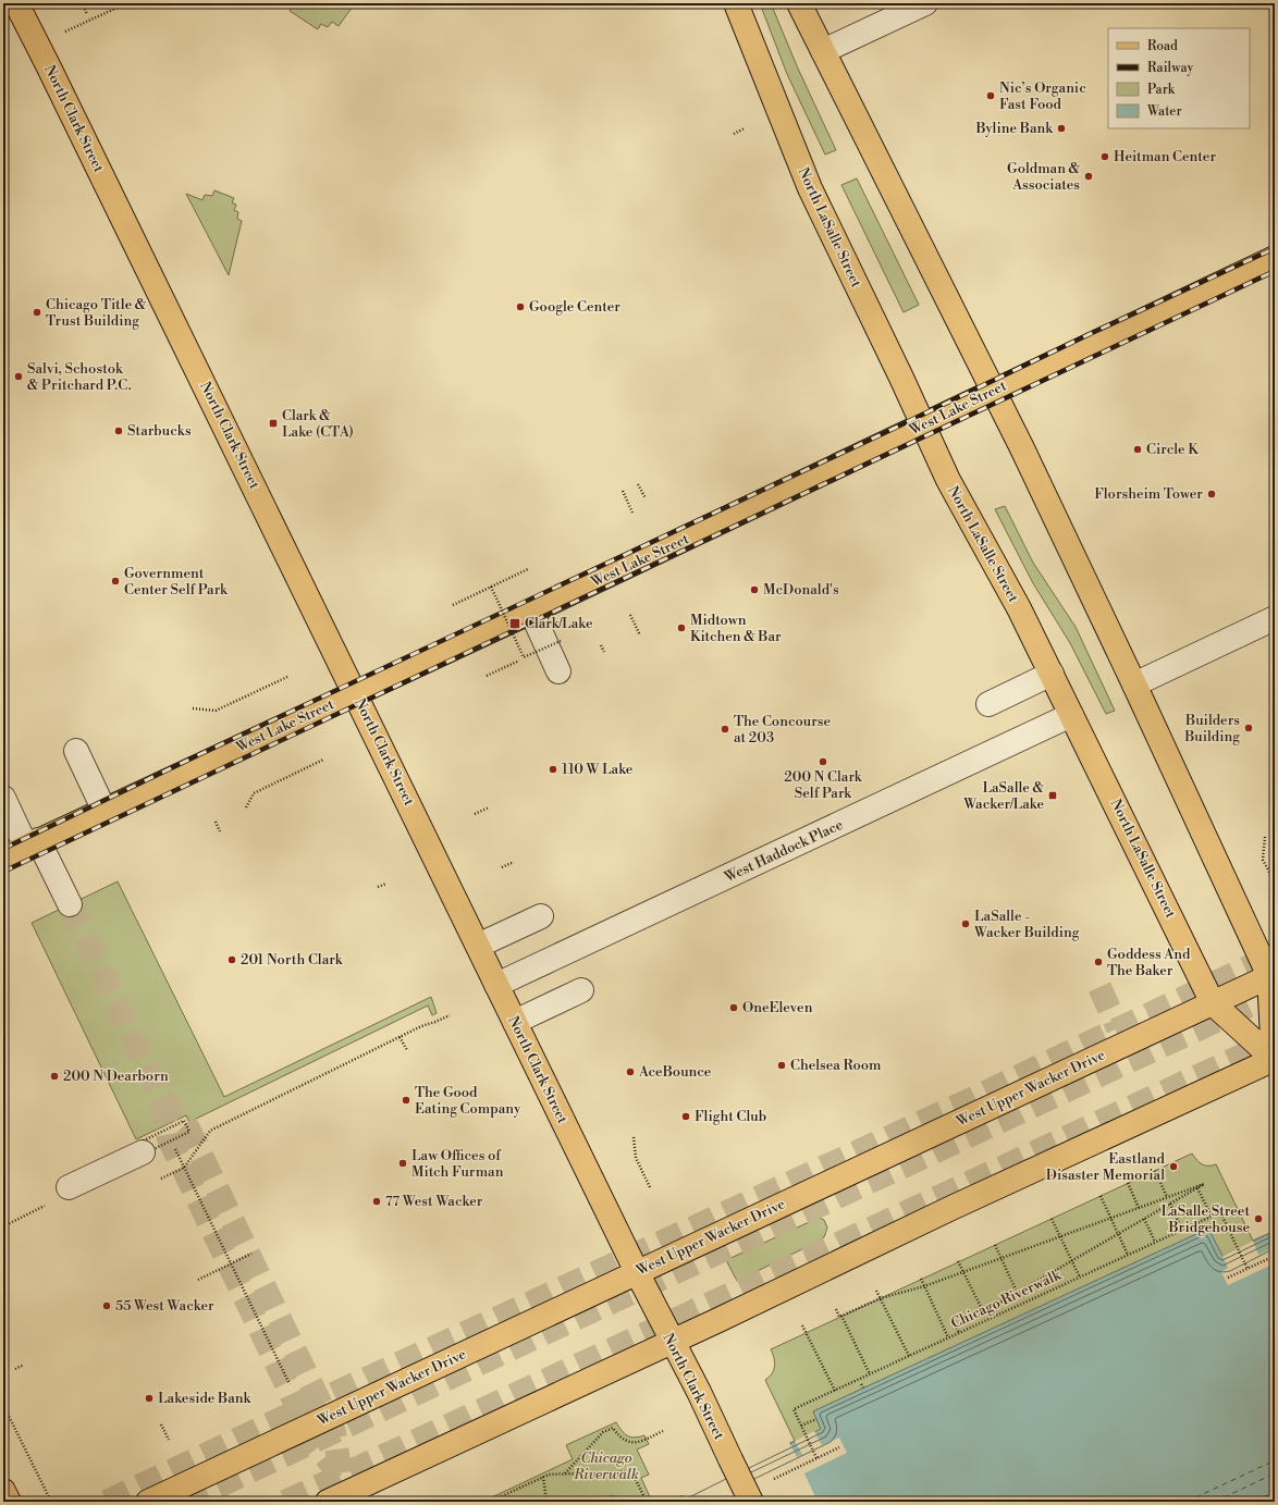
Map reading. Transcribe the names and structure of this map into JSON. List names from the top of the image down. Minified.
{"streets":{"main road":["North Clark Street","North LaSalle Street","West Lake Street","West Upper Wacker Drive"],"street":["West Haddock Place"],"path":["Chicago Riverwalk"]},"crossings":[["North Clark Street","West Lake Street"],["North Clark Street","West Haddock Place"],["North Clark Street","West Upper Wacker Drive"],["North LaSalle Street","West Lake Street"],["North LaSalle Street","West Haddock Place"],["North LaSalle Street","West Upper Wacker Drive"]],"parks":["Chicago Riverwalk"],"places":{"other":["Nic’s Organic Fast Food","Byline Bank","Heitman Center","Goldman & Associates","Google Center","Chicago Title & Trust Building","Salvi, Schostok & Pritchard P.C.","Starbucks","Circle K","Florsheim Tower","Government Center Self Park","McDonald's","Midtown Kitchen & Bar","Builders Building","The Concourse at 203","200 N Clark Self Park","110 W Lake","LaSalle - Wacker Building","201 North Clark","Goddess And The Baker","OneEleven","Chelsea Room","AceBounce","200 N Dearborn","The Good Eating Company","Flight Club","Law Offices of Mitch Furman","Eastland Disaster Memorial","77 West Wacker","LaSalle Street Bridgehouse","55 West Wacker","Lakeside Bank"],"transit":["Clark & Lake (CTA)","Clark/Lake","LaSalle & Wacker/Lake"]},"legend":["Road","Railway","Park","Water"]}
